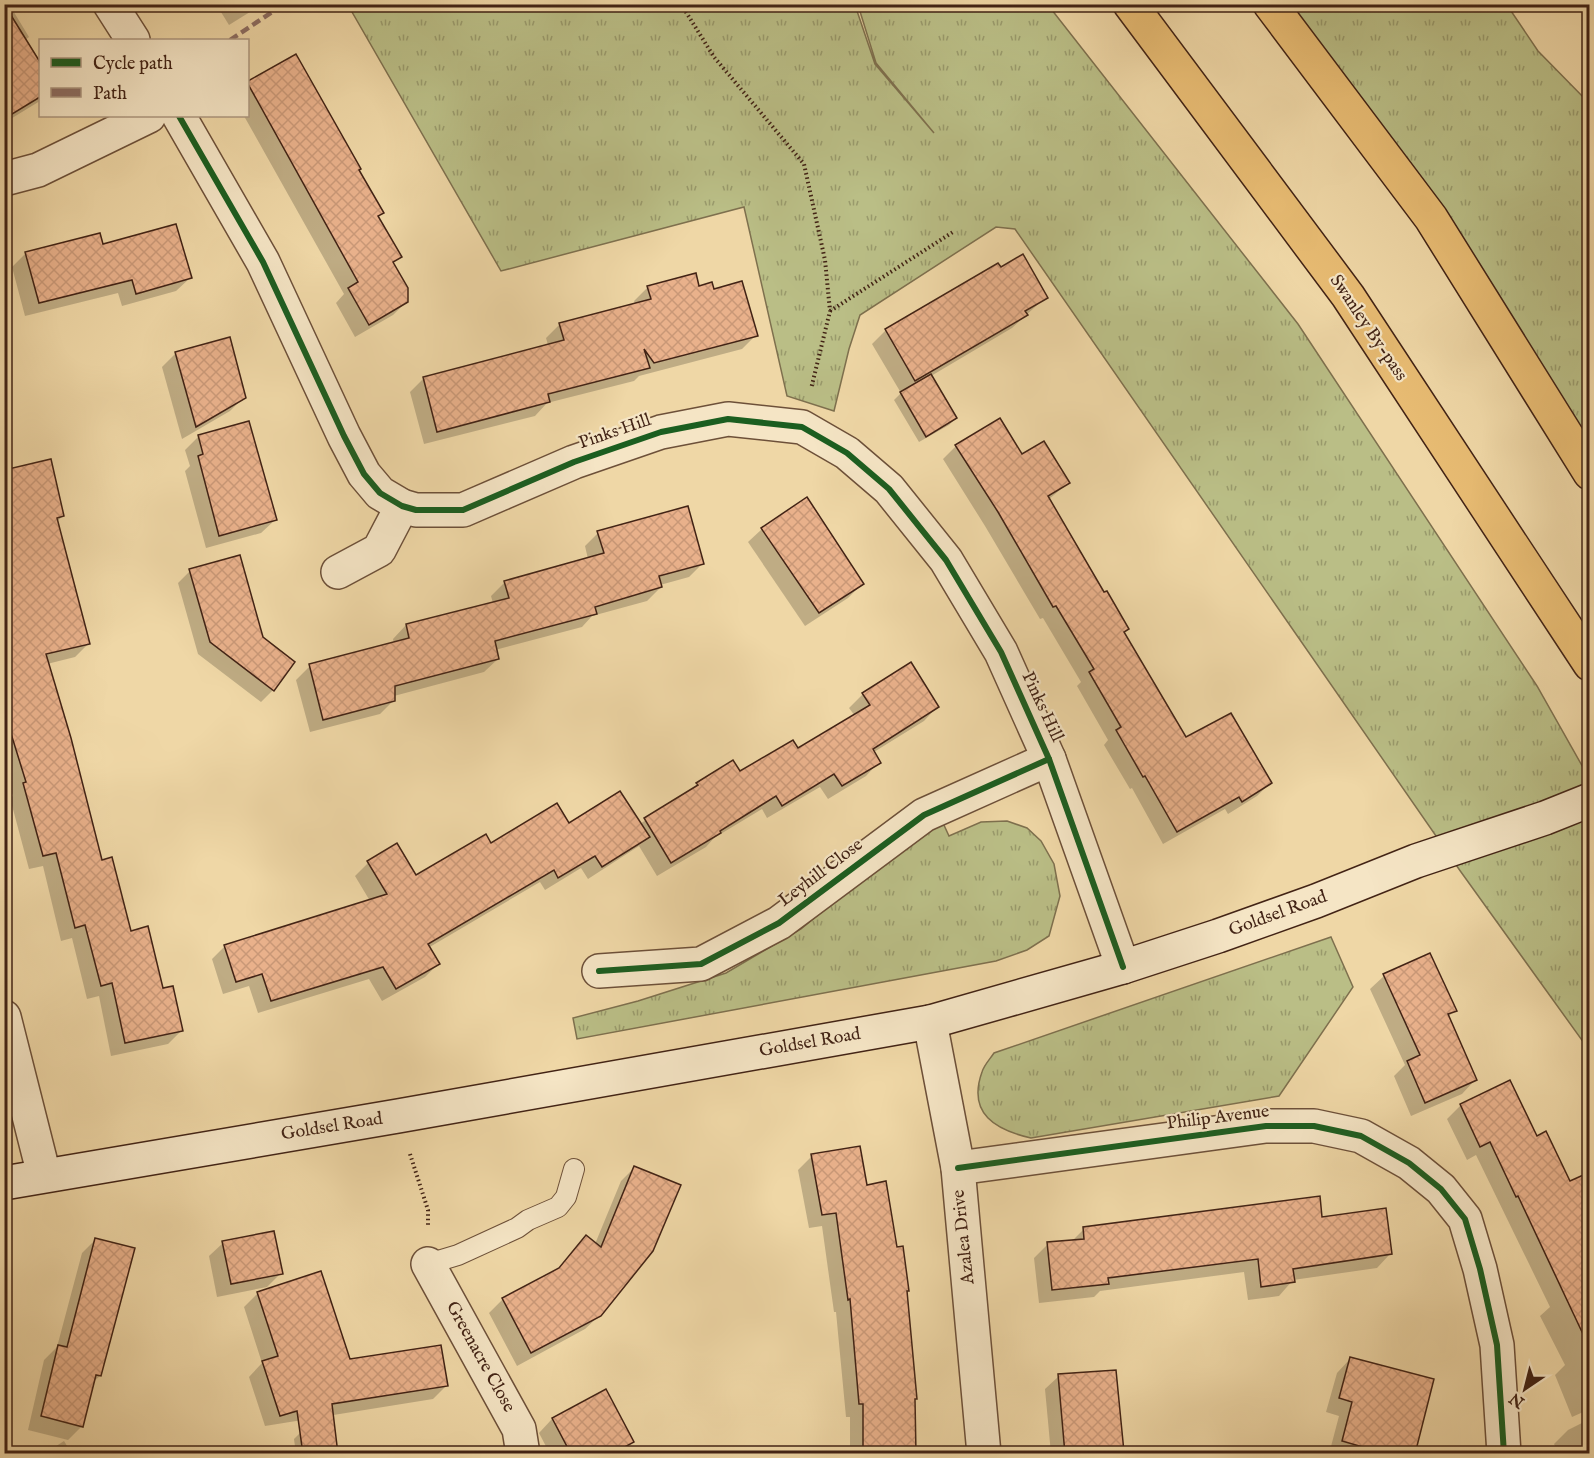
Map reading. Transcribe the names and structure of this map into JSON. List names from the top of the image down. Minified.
{"streets":{"highway":["Swanley By-pass"],"street":["Pinks Hill","Leyhill Close","Goldsel Road","Philip Avenue","Azalea Drive","Greenacre Close"]},"crossings":[["Pinks Hill","Leyhill Close"],["Pinks Hill","Goldsel Road"],["Goldsel Road","Azalea Drive"],["Philip Avenue","Azalea Drive"]],"legend":["Cycle path","Path"],"north":"bottom left"}
